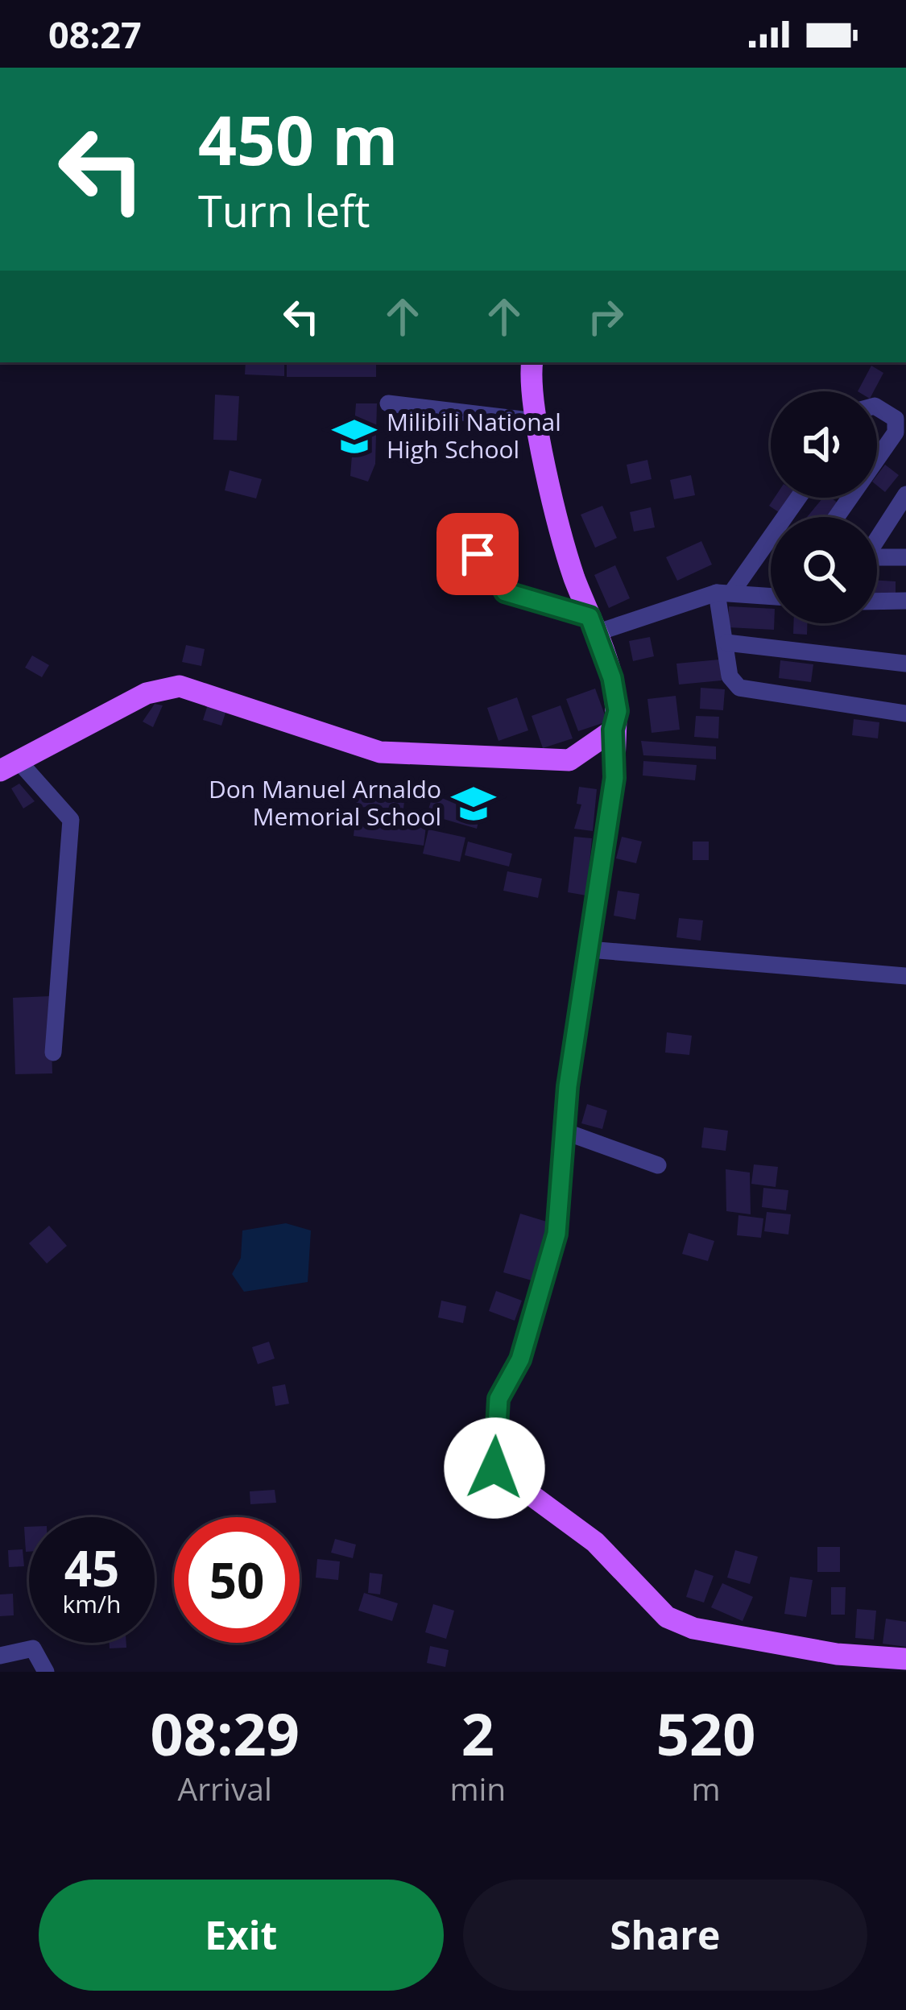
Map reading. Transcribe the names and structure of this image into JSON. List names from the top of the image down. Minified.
{"places":{"school or university":["Milibili National High School","Don Manuel Arnaldo Memorial School"]},"page":{"status":"08:27","turn":["450 m","Turn left"],"speed":"45 km/h","limit":"50","eta":["08:29","Arrival","2","min","520","m"],"buttons":["Exit","Share"]}}
